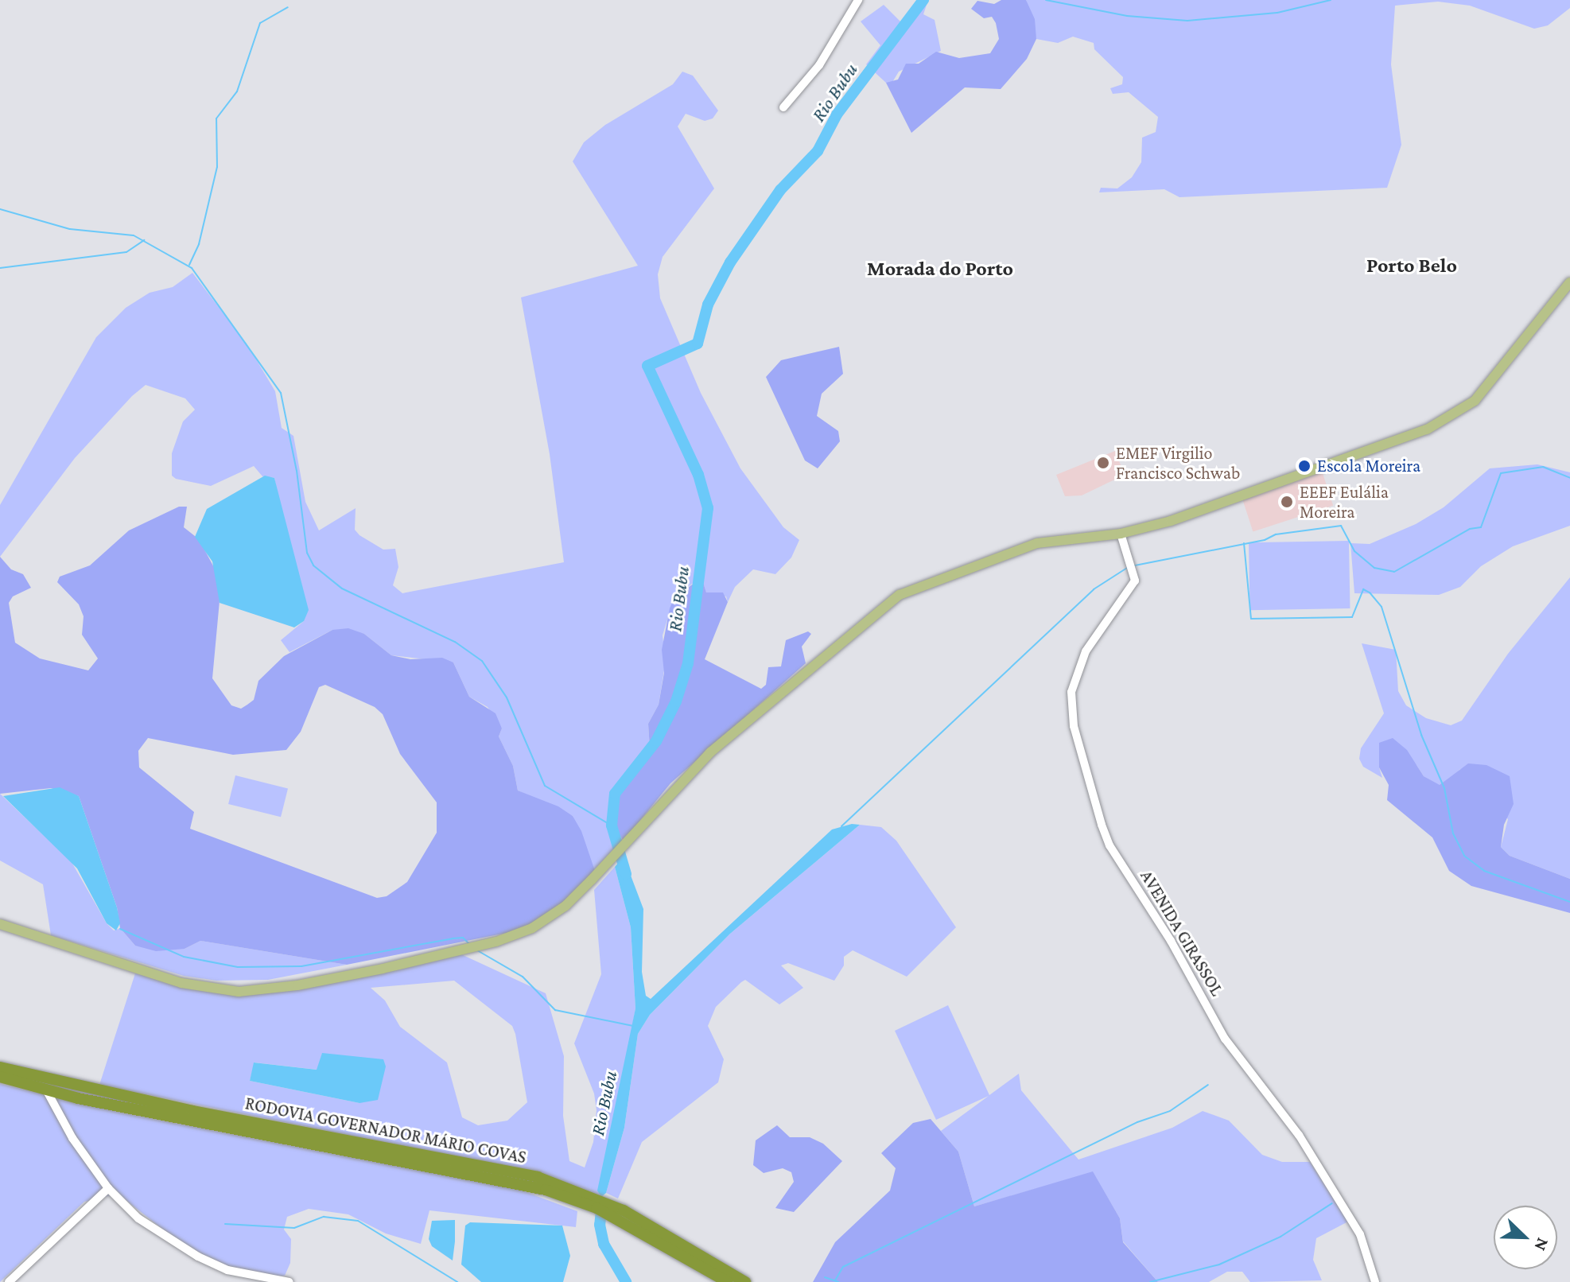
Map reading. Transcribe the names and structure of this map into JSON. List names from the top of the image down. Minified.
{"streets":{"highway":["RODOVIA GOVERNADOR MÁRIO COVAS"],"street":["AVENIDA GIRASSOL"]},"districts":["Porto Belo","Morada do Porto"],"water":["Rio Bubu"],"places":["EMEF Virgilio Francisco Schwab","Escola Moreira","EEEF Eulália Moreira"],"north":"bottom right"}
